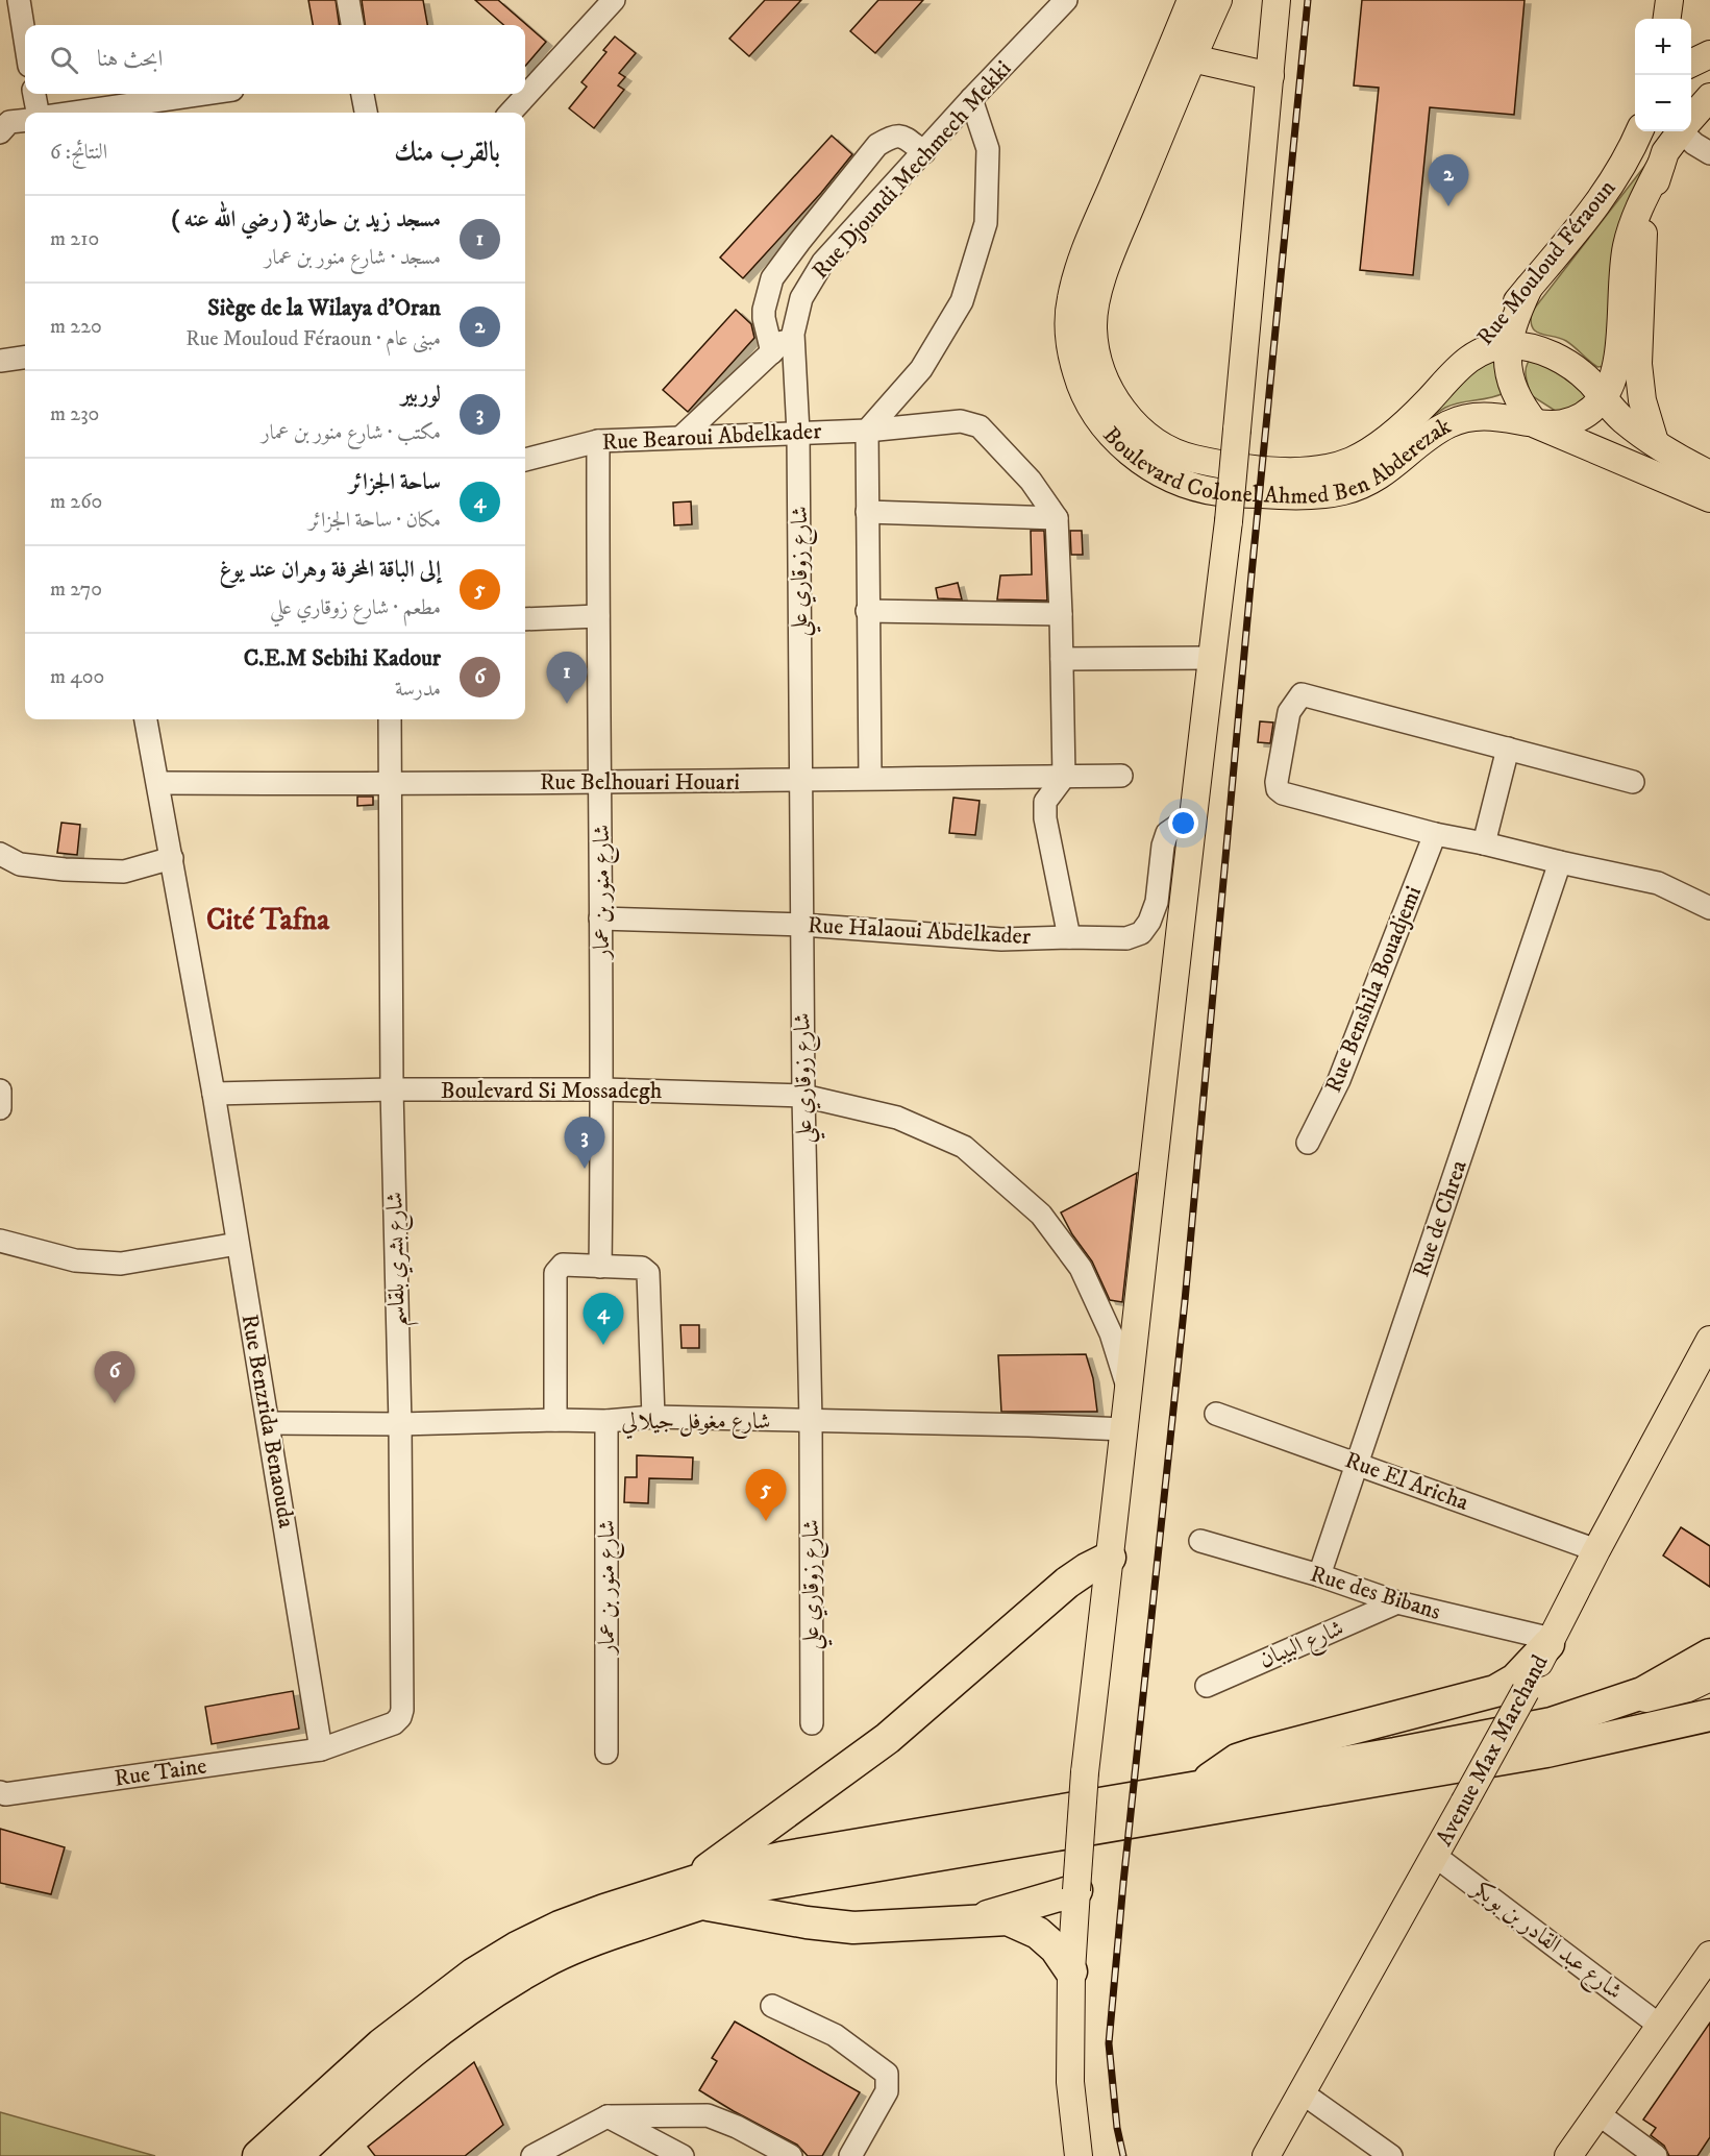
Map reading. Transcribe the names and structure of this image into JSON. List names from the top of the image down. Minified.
{"streets":{"main road":["Rue Mouloud Féraoun","Boulevard Colonel Ahmed Ben Abderezak","Avenue Max Marchand"],"street":["Rue Djoundi Mechmech Mekki","Rue Bearoui Abdelkader","شارع زوقاري علي","Rue Belhouari Houari","شارع منور بن عمار","Rue Halaoui Abdelkader","Rue Benshila Bouadjemi","Boulevard Si Mossadegh","Rue de Chrea","شارع بشري بلقاسم","Rue Benzrida Benaouda","شارع مغوفل جيلالي","Rue El Aricha","Rue des Bibans","شارع البيبان","Rue Taine","شارع عبد القادر بن بوبكر"]},"crossings":[["Rue Djoundi Mechmech Mekki","Rue Bearoui Abdelkader"],["Rue Djoundi Mechmech Mekki","شارع زوقاري علي"],["Rue Mouloud Féraoun","Boulevard Colonel Ahmed Ben Abderezak"],["Rue Bearoui Abdelkader","شارع زوقاري علي"],["Rue Bearoui Abdelkader","شارع منور بن عمار"],["شارع زوقاري علي","Rue Belhouari Houari"],["شارع زوقاري علي","Rue Halaoui Abdelkader"],["شارع زوقاري علي","Boulevard Si Mossadegh"],["شارع زوقاري علي","شارع مغوفل جيلالي"],["Rue Belhouari Houari","شارع منور بن عمار"],["Rue Belhouari Houari","شارع بشري بلقاسم"],["شارع منور بن عمار","Rue Halaoui Abdelkader"],["شارع منور بن عمار","Boulevard Si Mossadegh"],["شارع منور بن عمار","شارع مغوفل جيلالي"],["Boulevard Si Mossadegh","شارع بشري بلقاسم"],["Boulevard Si Mossadegh","Rue Benzrida Benaouda"],["Rue de Chrea","Rue El Aricha"],["Rue de Chrea","Rue des Bibans"],["شارع بشري بلقاسم","Rue Benzrida Benaouda"],["شارع بشري بلقاسم","شارع مغوفل جيلالي"],["شارع بشري بلقاسم","Rue Taine"],["Rue Benzrida Benaouda","شارع مغوفل جيلالي"],["Rue Benzrida Benaouda","Rue Taine"],["Rue El Aricha","Avenue Max Marchand"],["Rue des Bibans","شارع البيبان"],["Rue des Bibans","Avenue Max Marchand"],["Avenue Max Marchand","شارع عبد القادر بن بوبكر"]],"districts":["Cité Tafna"],"page":{"map_buttons":["+","−"],"search":"ابحث هنا","heading":["بالقرب منك","النتائج: 6"],"pins":["2","1","3","4","6","5"],"list":[{"mark":"1","name":"مسجد زيد بن حارثة ( رضي الله عنه )","note":"مسجد · شارع منور بن عمار","value":"210 m"},{"mark":"2","name":"Siège de la Wilaya d'Oran","note":"مبنى عام · Rue Mouloud Féraoun","value":"220 m"},{"mark":"3","name":"لوربير","note":"مكتب · شارع منور بن عمار","value":"230 m"},{"mark":"4","name":"ساحة الجزائر","note":"مكان · ساحة الجزائر","value":"260 m"},{"mark":"5","name":"إلى الباقة المخرفة وهران عند يوغ","note":"مطعم · شارع زوقاري علي","value":"270 m"},{"mark":"6","name":"C.E.M Sebihi Kadour","note":"مدرسة","value":"400 m"}]}}
